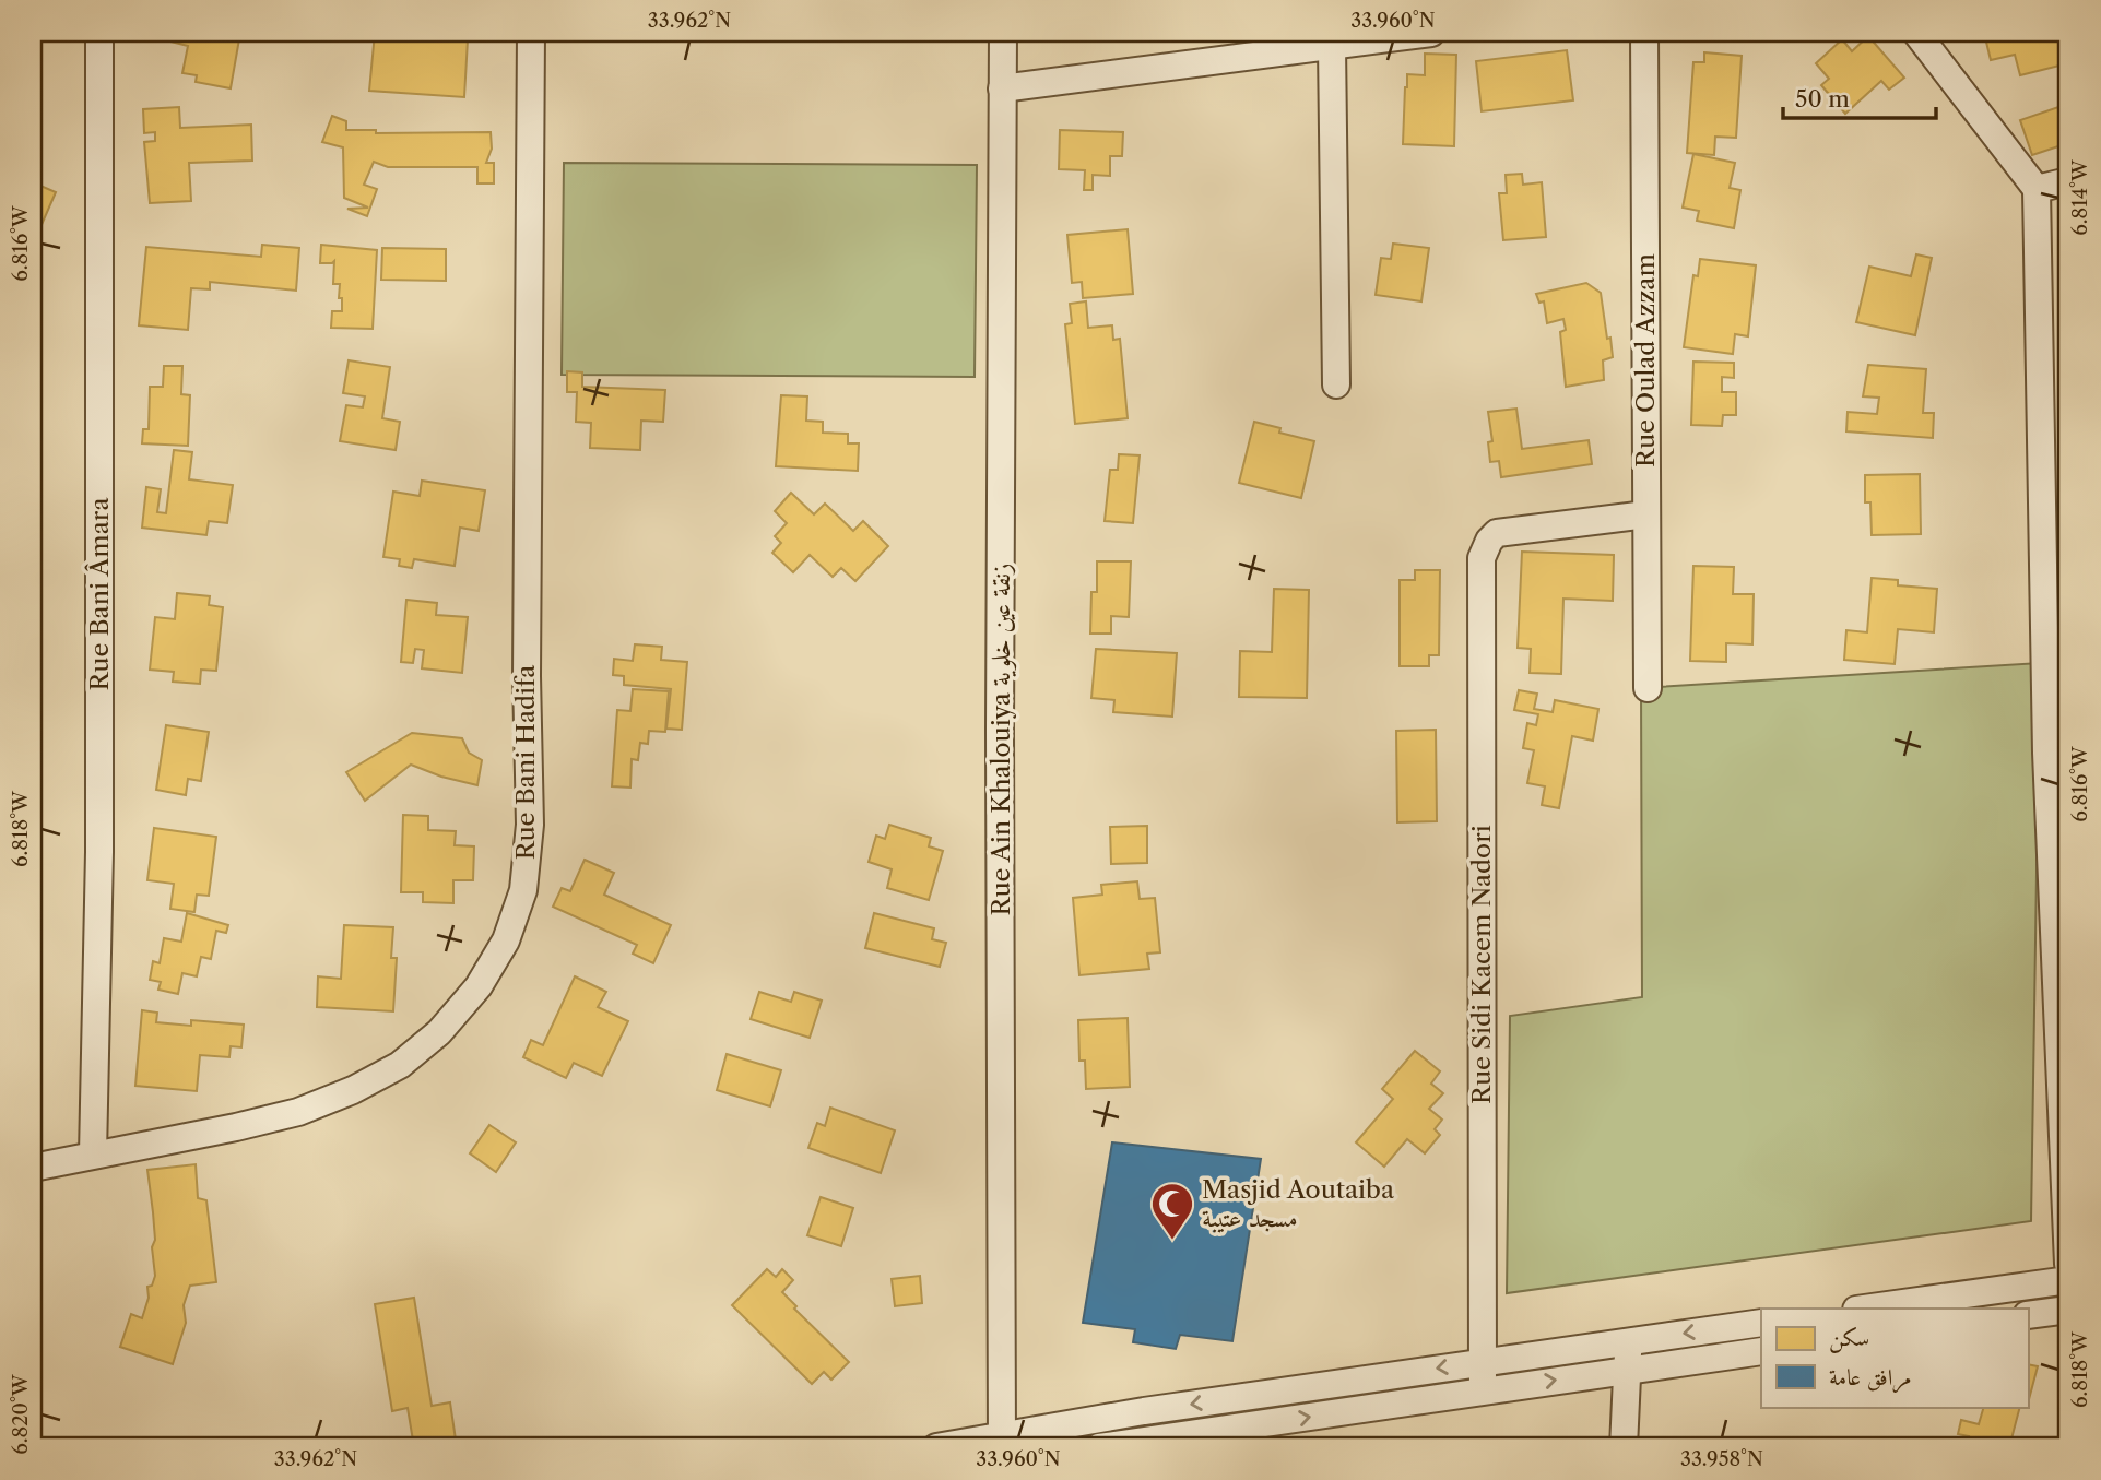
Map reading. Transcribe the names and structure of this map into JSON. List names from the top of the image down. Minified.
{"streets":{"street":["Rue Oulad Azzam","Rue Bani Âmara","Rue Ain Khalouiya زنقة عين خلوية","Rue Bani Hadifa","Rue Sidi Kacem Nadori"]},"crossings":[["Rue Oulad Azzam","Rue Sidi Kacem Nadori"],["Rue Bani Âmara","Rue Bani Hadifa"]],"places":{"mosque":["Masjid Aoutaiba مسجد عتيبة"]},"legend":["سكن","مرافق عامة"],"scale_bar":"50 m","coordinates":["33.962°N","33.960°N","6.814°W","6.816°W","6.818°W","6.820°W","33.958°N"]}
